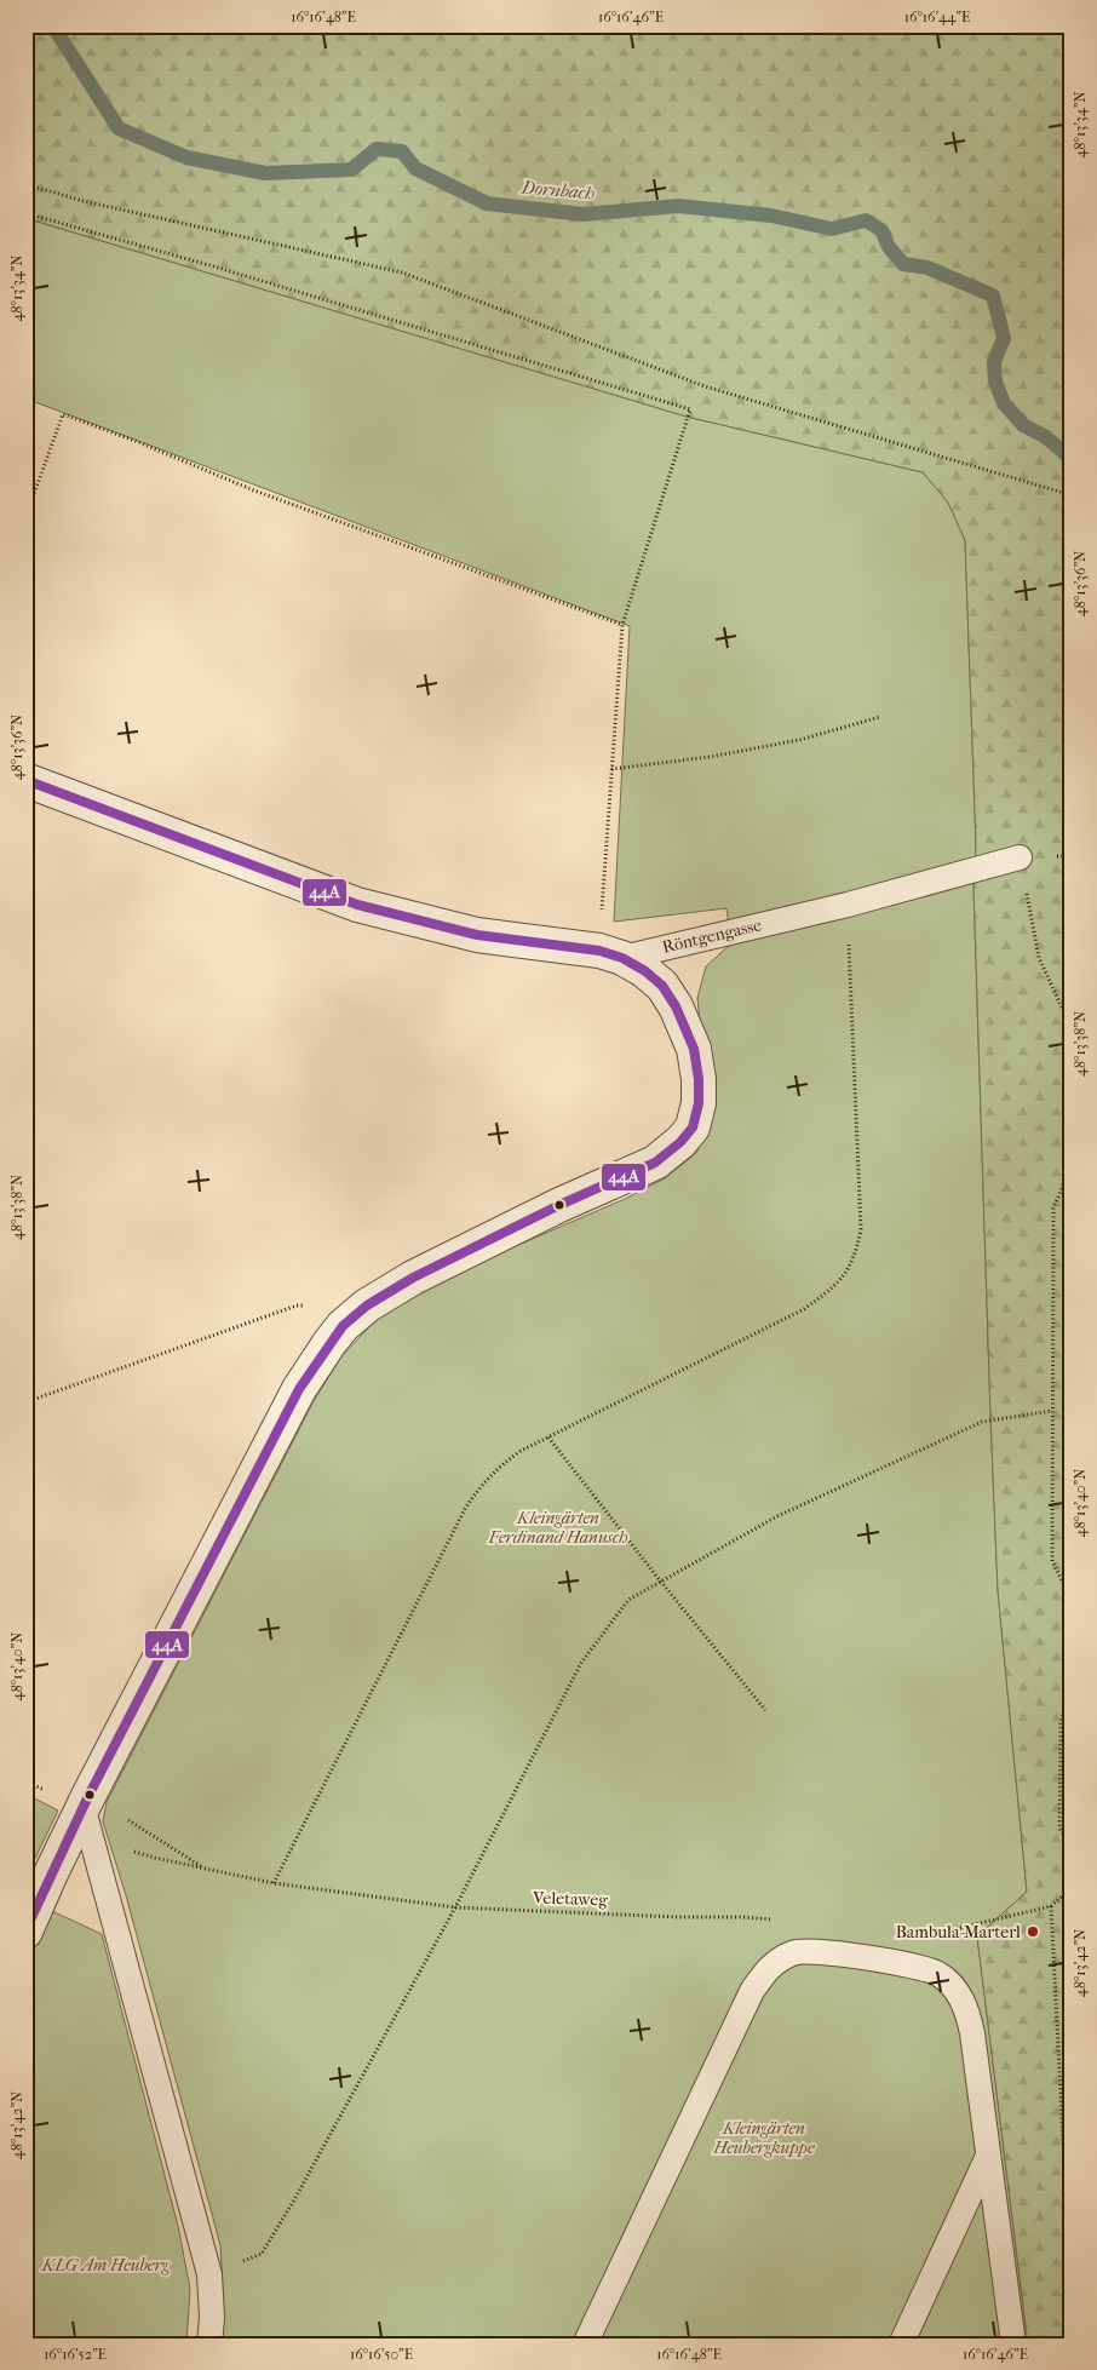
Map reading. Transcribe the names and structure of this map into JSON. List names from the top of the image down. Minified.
{"streets":{"street":["Röntgengasse"],"path":["Veletaweg"]},"water":["Dornbach"],"parks":["Kleingärten Ferdinand Hanusch","Kleingärten Heubergkuppe","KLG Am Heuberg"],"places":["Bambula-Marterl"],"lines":["transit line 44A"],"coordinates":["16°16'48\"E","16°16'46\"E","16°16'44\"E","48°13'34\"N","48°13'36\"N","48°13'38\"N","48°13'40\"N","48°13'42\"N","16°16'52\"E","16°16'50\"E"]}
